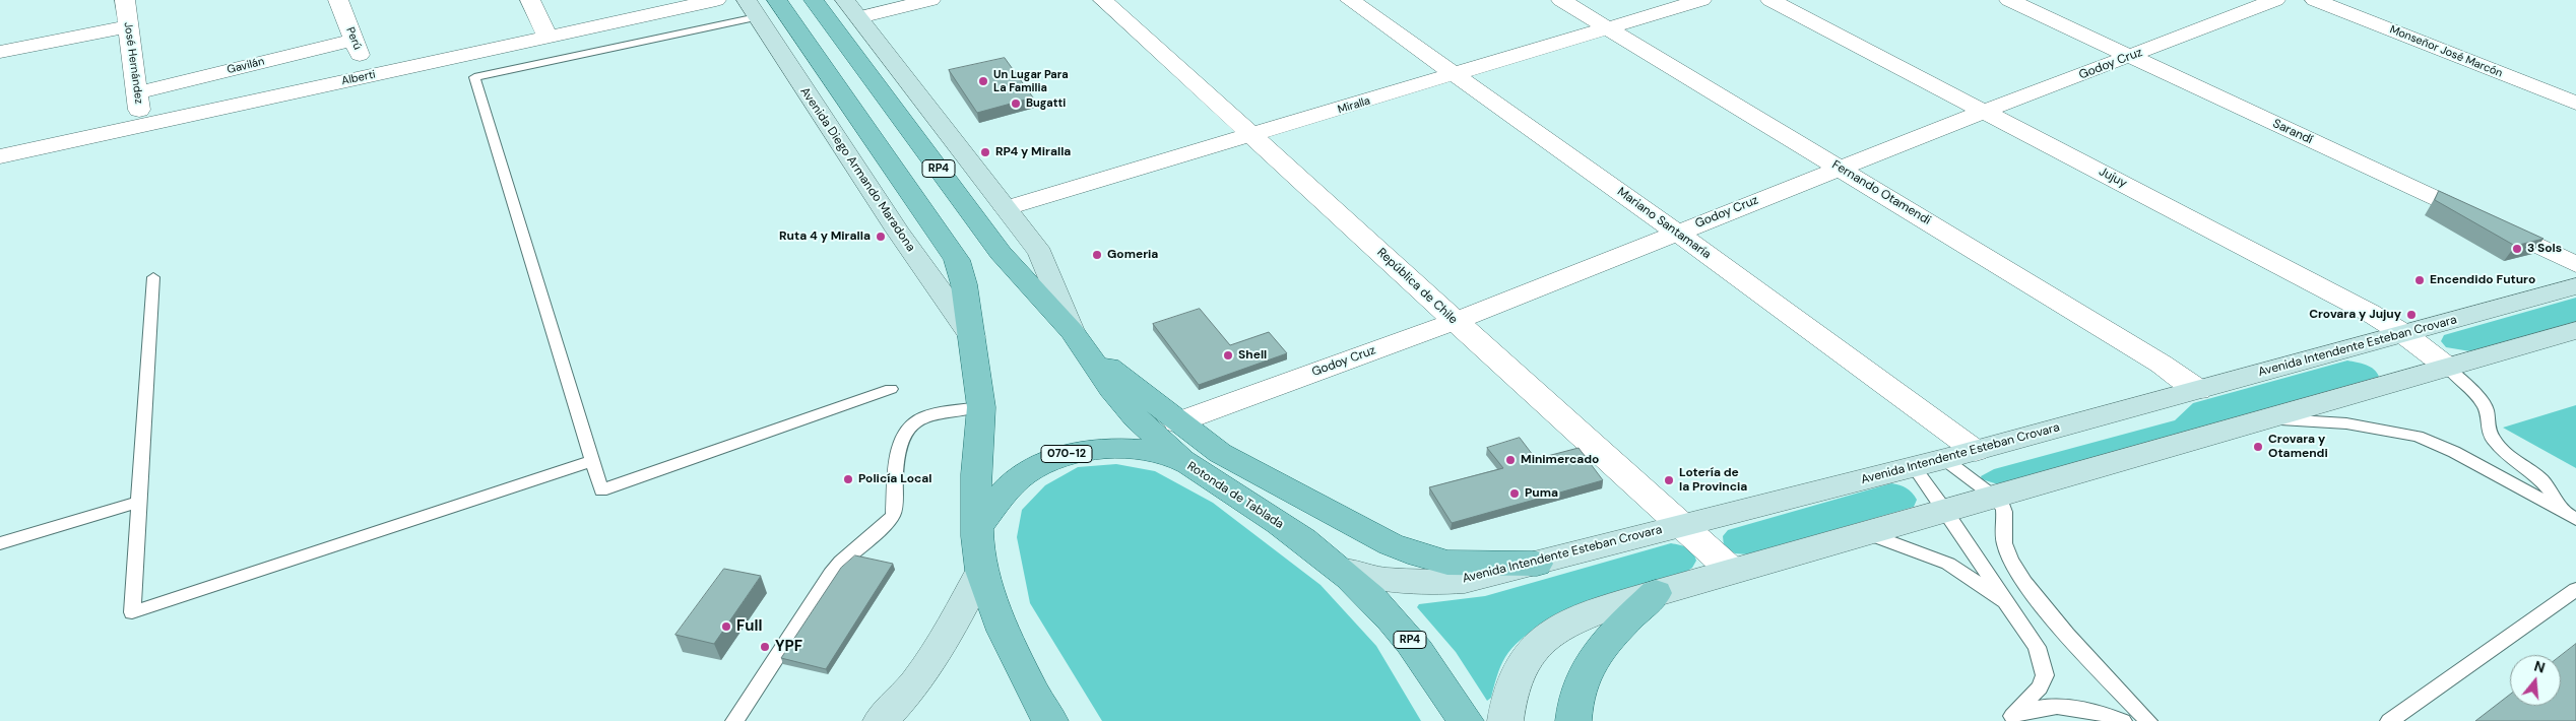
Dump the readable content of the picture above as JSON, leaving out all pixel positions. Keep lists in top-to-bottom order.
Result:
{
  "streets": {
    "main road": [
      "RP4",
      "Avenida Diego Armando Maradona",
      "Avenida Intendente Esteban Crovara",
      "070-12",
      "Rotonda de Tablada"
    ],
    "street": [
      "Perú",
      "Monseñor José Marcón",
      "José Hernández",
      "Godoy Cruz",
      "Gavilán",
      "Alberti",
      "Miralla",
      "Sarandí",
      "Jujuy",
      "Fernando Otamendi",
      "Mariano Santamaría",
      "República de Chile"
    ]
  },
  "crossings": [
    ["Perú", "Gavilán"],
    ["Perú", "Alberti"],
    ["José Hernández", "Gavilán"],
    ["José Hernández", "Alberti"],
    ["Godoy Cruz", "Sarandí"],
    ["Godoy Cruz", "Jujuy"],
    ["Godoy Cruz", "Fernando Otamendi"],
    ["Godoy Cruz", "Mariano Santamaría"],
    ["Godoy Cruz", "República de Chile"],
    ["Miralla", "Fernando Otamendi"],
    ["Miralla", "Mariano Santamaría"],
    ["Miralla", "República de Chile"],
    ["RP4", "Avenida Diego Armando Maradona"],
    ["RP4", "Rotonda de Tablada"],
    ["Avenida Diego Armando Maradona", "Rotonda de Tablada"],
    ["Jujuy", "Avenida Intendente Esteban Crovara"],
    ["Fernando Otamendi", "Avenida Intendente Esteban Crovara"],
    ["Mariano Santamaría", "Avenida Intendente Esteban Crovara"],
    ["República de Chile", "Avenida Intendente Esteban Crovara"],
    ["Avenida Intendente Esteban Crovara", "Rotonda de Tablada"]
  ],
  "places": [
    "Un Lugar Para La Familia",
    "Bugatti",
    "RP4 y Miralla",
    "Ruta 4 y Miralla",
    "3 Sols",
    "Gomeria",
    "Encendido Futuro",
    "Crovara y Jujuy",
    "Shell",
    "Crovara y Otamendi",
    "Minimercado",
    "Policía Local",
    "Lotería de la Provincia",
    "Puma",
    "Full",
    "YPF"
  ],
  "north": "top"
}
